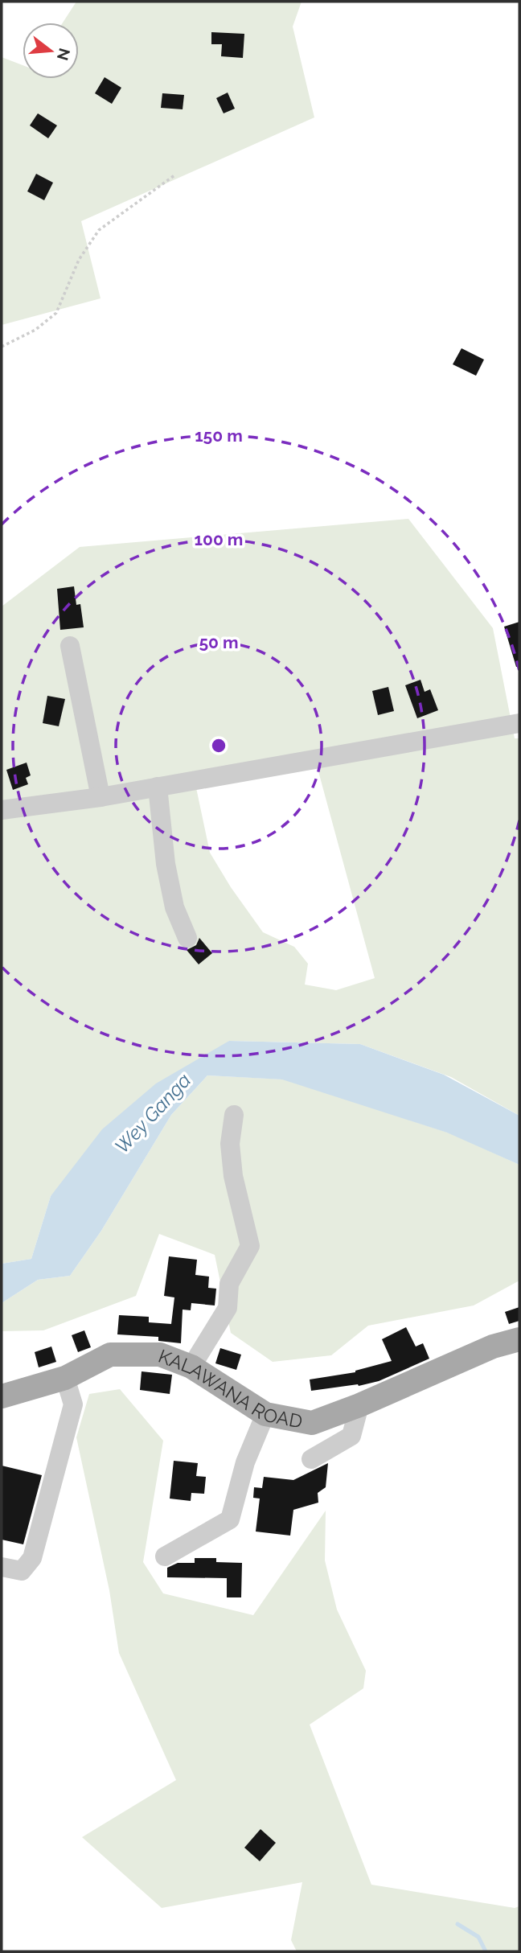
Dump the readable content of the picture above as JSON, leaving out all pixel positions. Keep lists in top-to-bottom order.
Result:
{
  "streets": {
    "main road": ["KALAWANA ROAD"]
  },
  "water": ["Wey Ganga"],
  "north": "right",
  "rings": ["150 m", "100 m", "50 m"]
}
